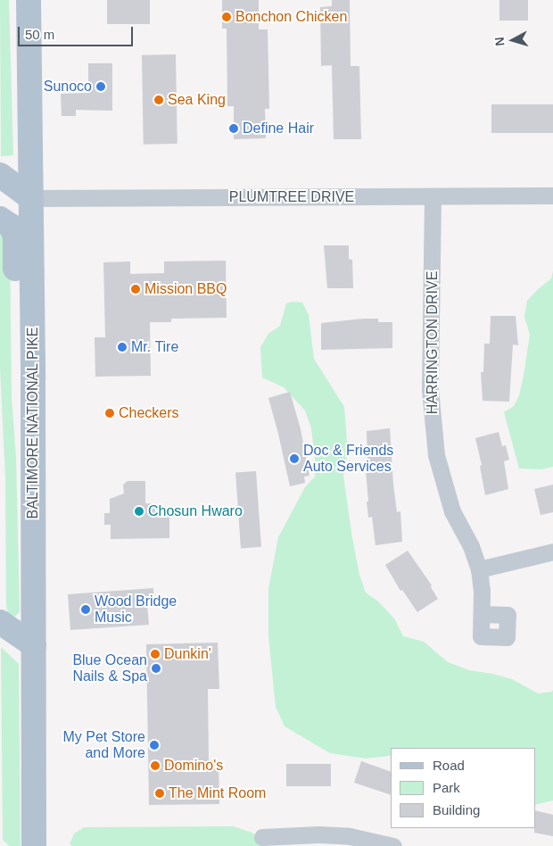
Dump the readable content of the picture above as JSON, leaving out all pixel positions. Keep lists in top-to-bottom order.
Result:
{
  "streets": {
    "main road": ["BALTIMORE NATIONAL PIKE"],
    "street": ["PLUMTREE DRIVE", "HARRINGTON DRIVE"]
  },
  "crossings": [
    ["PLUMTREE DRIVE", "HARRINGTON DRIVE"],
    ["PLUMTREE DRIVE", "BALTIMORE NATIONAL PIKE"]
  ],
  "places": [
    "Bonchon Chicken",
    "Sunoco",
    "Sea King",
    "Define Hair",
    "Mission BBQ",
    "Mr. Tire",
    "Checkers",
    "Doc & Friends Auto Services",
    "Chosun Hwaro",
    "Wood Bridge Music",
    "Dunkin'",
    "Blue Ocean Nails & Spa",
    "My Pet Store and More",
    "Domino's",
    "The Mint Room"
  ],
  "legend": ["Road", "Park", "Building"],
  "scale_bar": "50 m",
  "north": "left"
}
